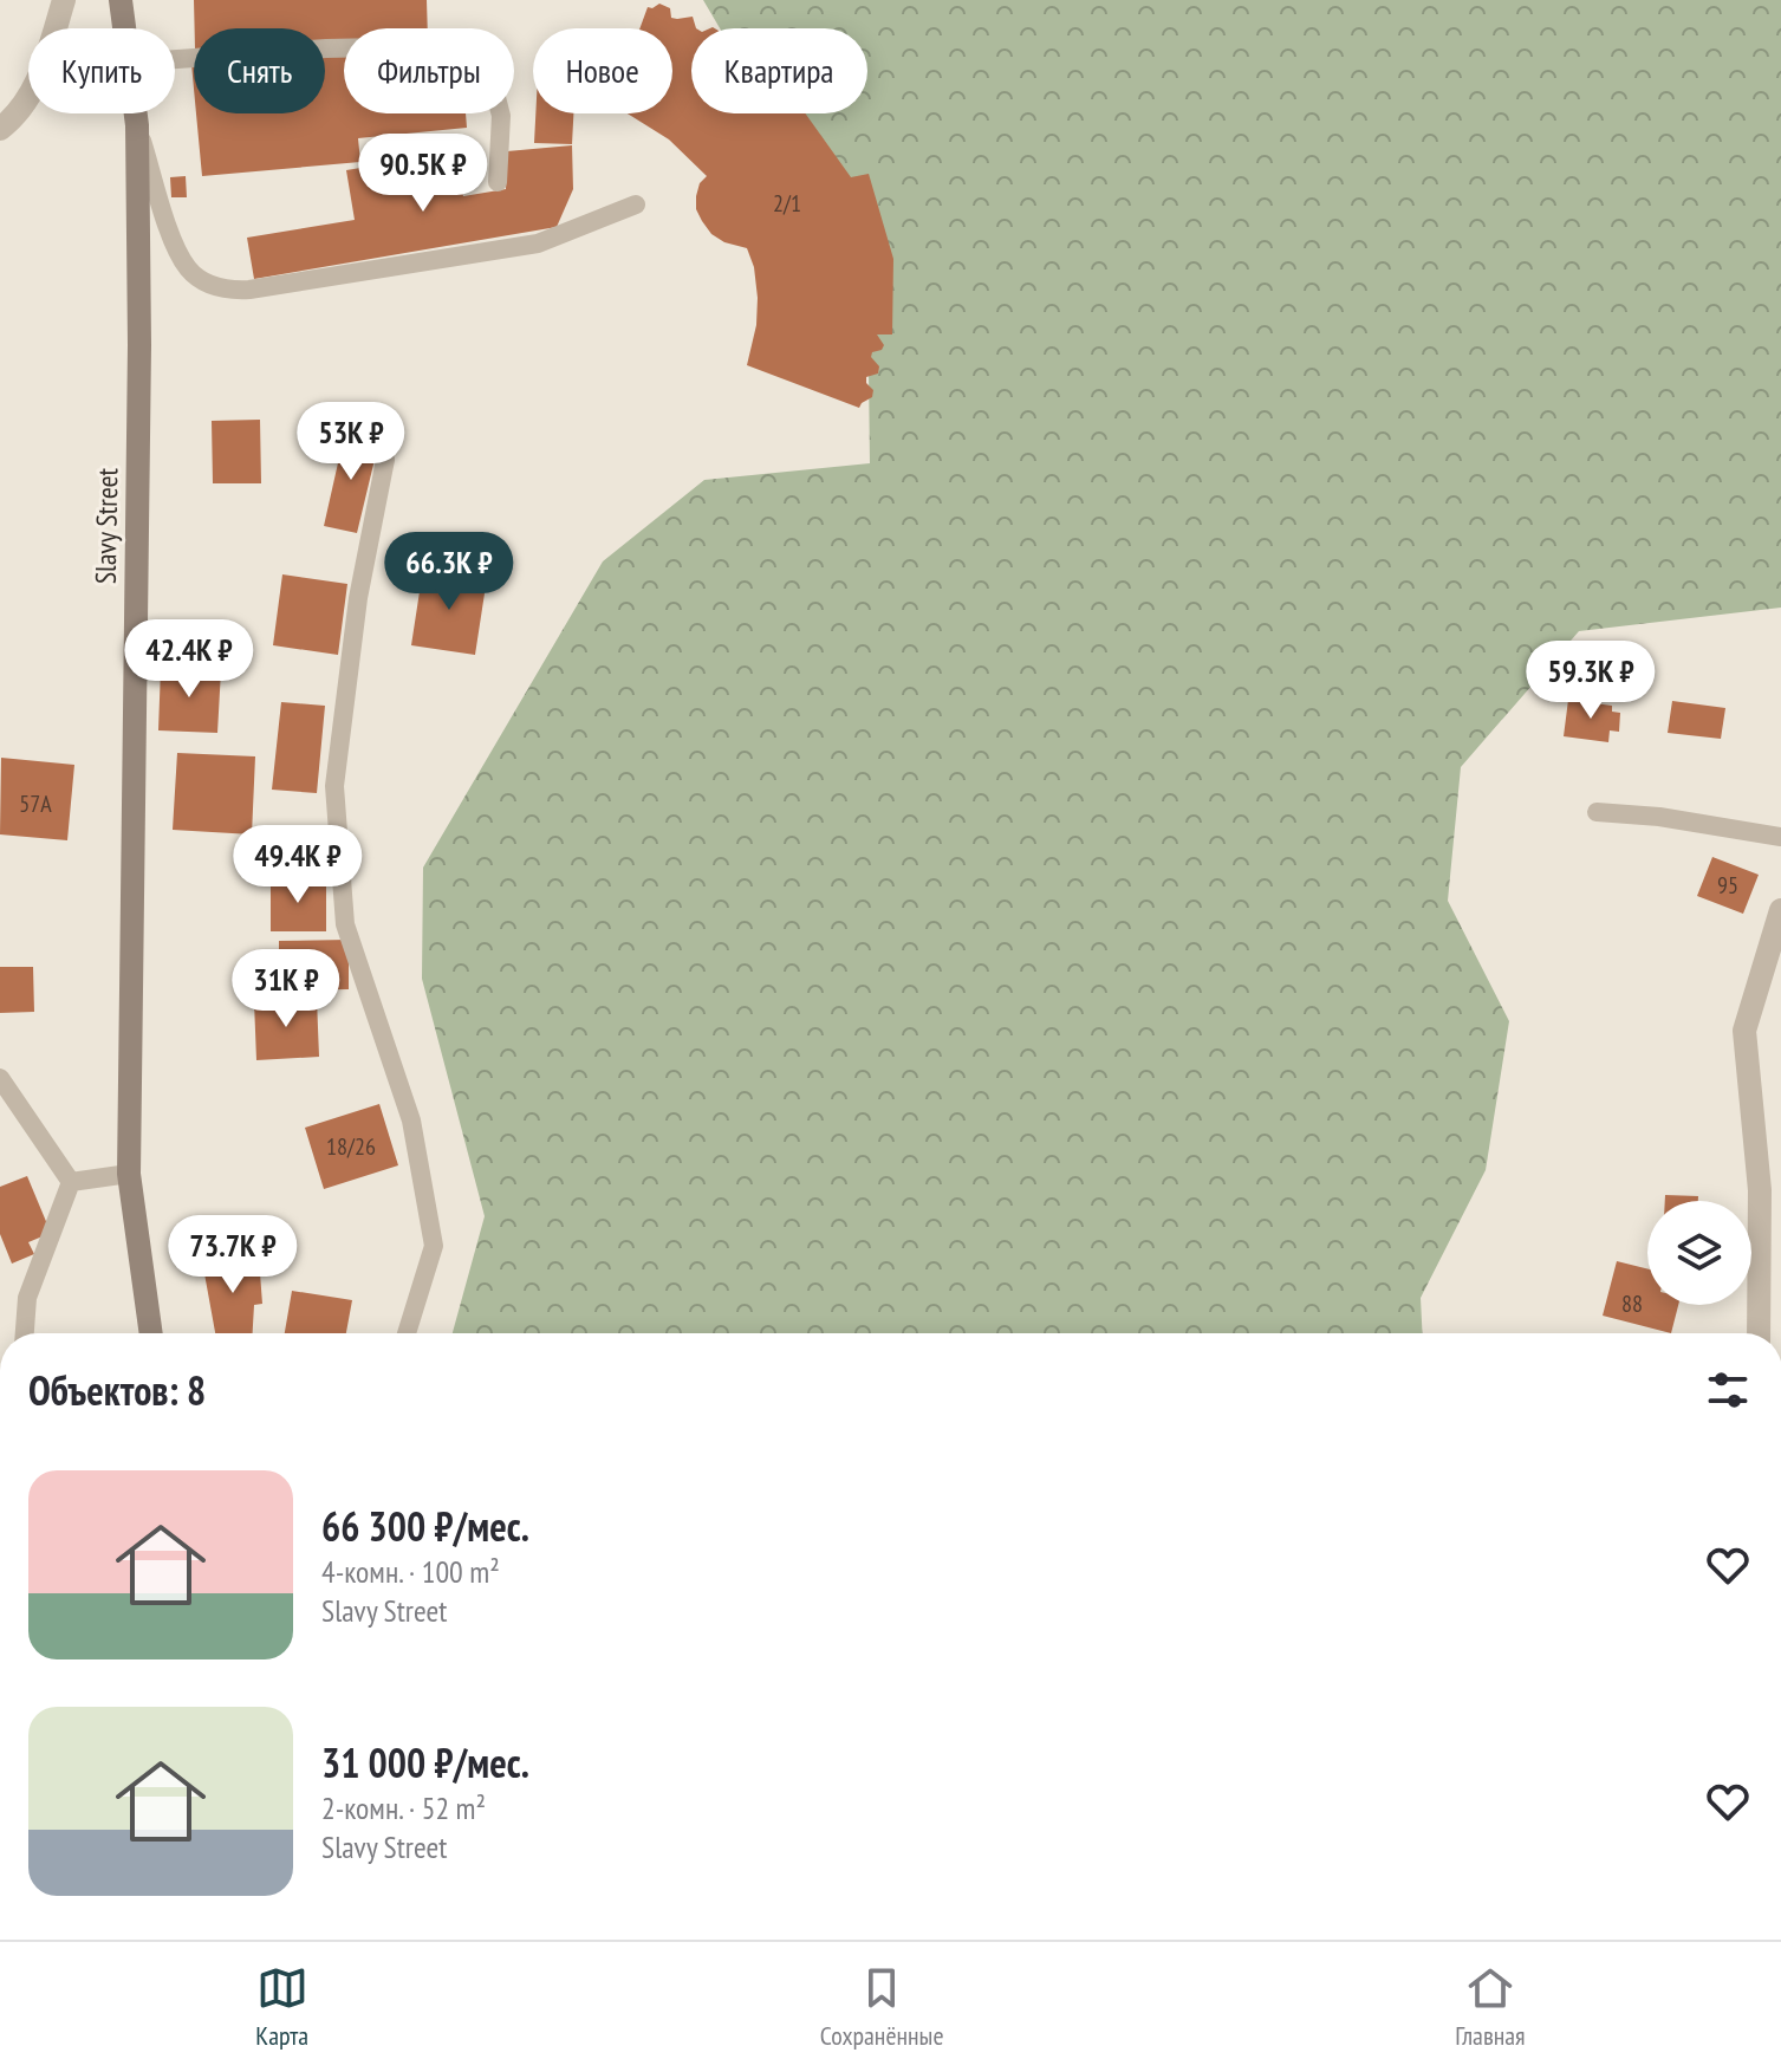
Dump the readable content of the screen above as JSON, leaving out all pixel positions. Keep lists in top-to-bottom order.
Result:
{
  "streets": {
    "street": ["Slavy Street"]
  },
  "house_numbers": [
    "2/1",
    "57А",
    "95",
    "18/26",
    "88"
  ],
  "page": {
    "chip": [
      "Купить",
      "Снять",
      "Фильтры",
      "Новое",
      "Квартира"
    ],
    "price": [
      "90.5K ₽",
      "53K ₽",
      "66.3K ₽",
      "42.4K ₽",
      "59.3K ₽",
      "49.4K ₽",
      "31K ₽",
      "73.7K ₽"
    ],
    "heading": "Объектов: 8",
    "list": [
      {
        "name": "66 300 ₽/мес.",
        "note": "4-комн. · 100 m² · Slavy Street"
      },
      {
        "name": "31 000 ₽/мес.",
        "note": "2-комн. · 52 m² · Slavy Street"
      }
    ],
    "tabs": ["Карта", "Сохранённые", "Главная"]
  }
}
